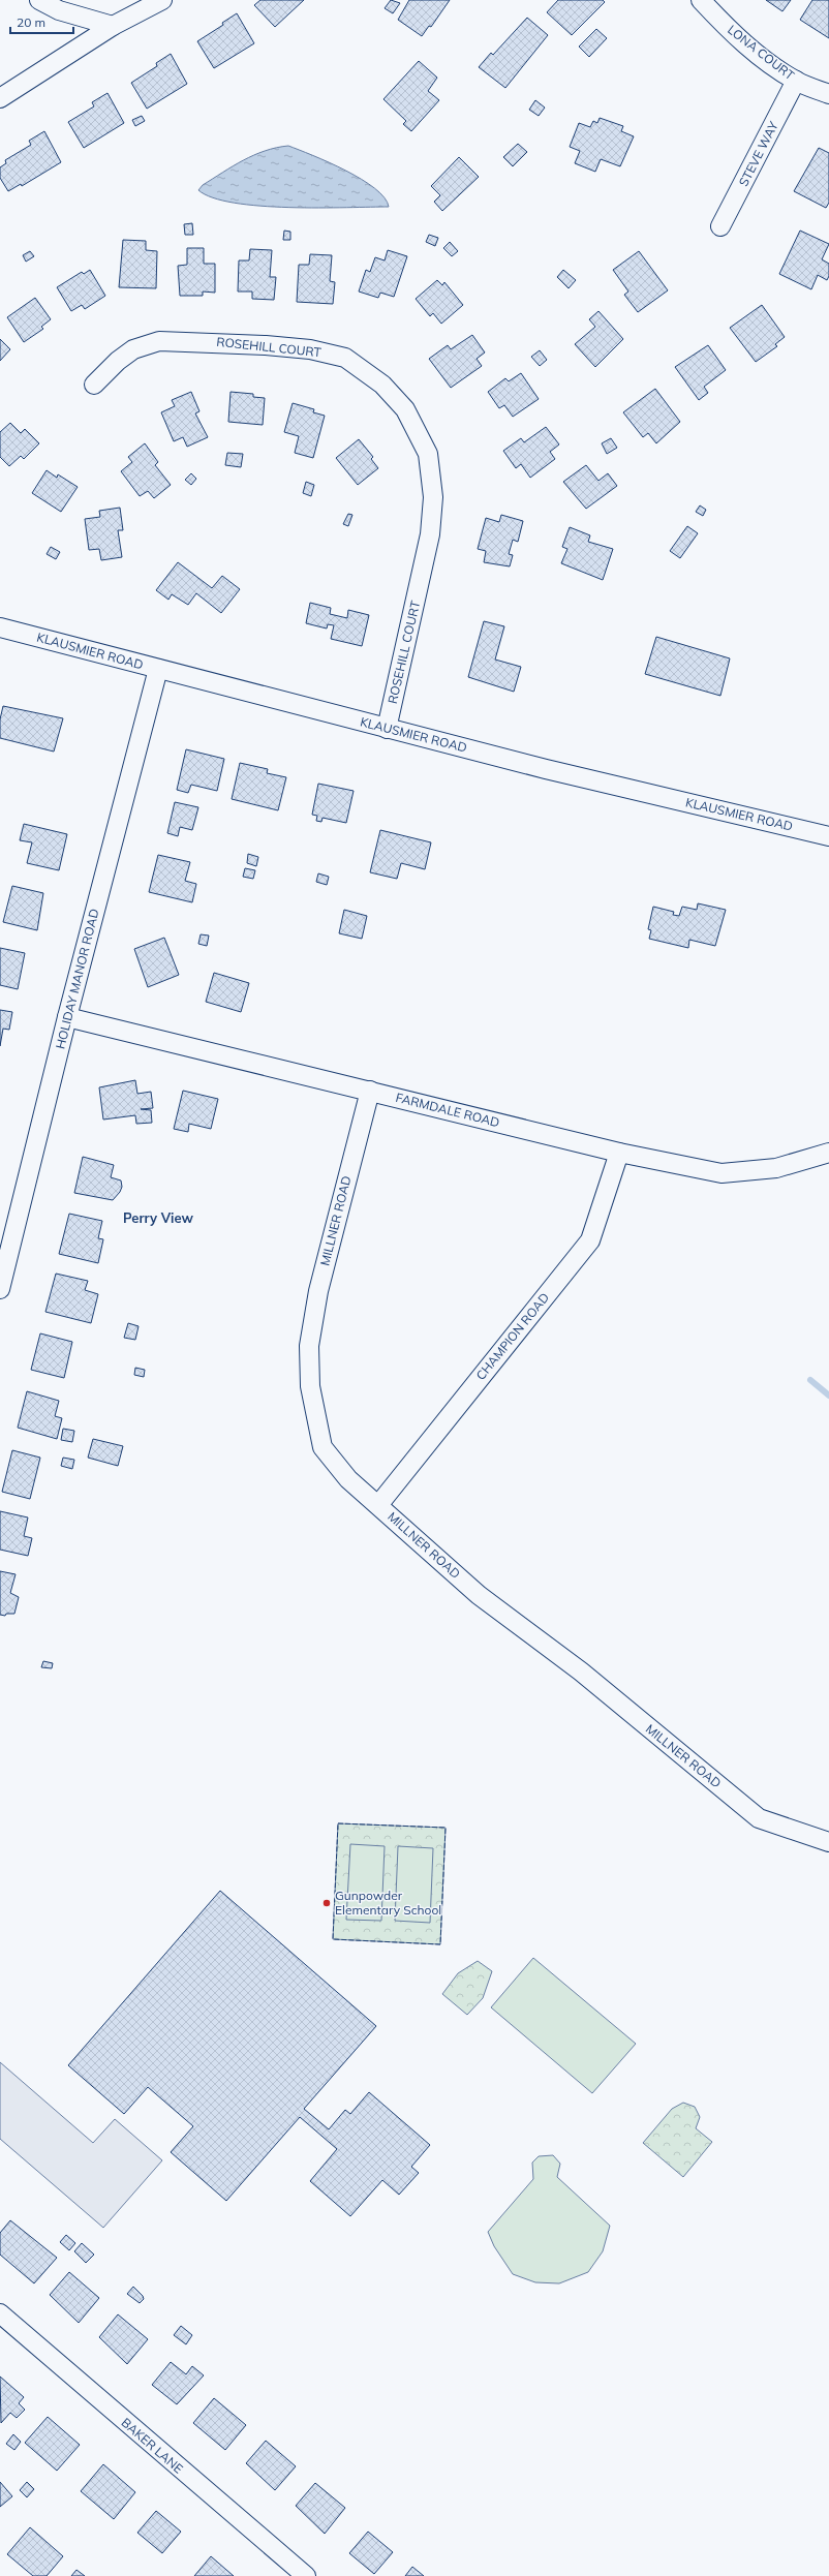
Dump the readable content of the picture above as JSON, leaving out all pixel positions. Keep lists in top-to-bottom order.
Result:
{
  "streets": {
    "street": [
      "LONA COURT",
      "STEVE WAY",
      "ROSEHILL COURT",
      "KLAUSMIER ROAD",
      "HOLIDAY MANOR ROAD",
      "FARMDALE ROAD",
      "MILLNER ROAD",
      "CHAMPION ROAD",
      "BAKER LANE"
    ]
  },
  "crossings": [
    ["LONA COURT", "STEVE WAY"],
    ["ROSEHILL COURT", "KLAUSMIER ROAD"],
    ["KLAUSMIER ROAD", "HOLIDAY MANOR ROAD"],
    ["HOLIDAY MANOR ROAD", "FARMDALE ROAD"],
    ["FARMDALE ROAD", "MILLNER ROAD"],
    ["FARMDALE ROAD", "CHAMPION ROAD"],
    ["MILLNER ROAD", "CHAMPION ROAD"]
  ],
  "districts": ["Perry View"],
  "places": ["Gunpowder Elementary School"],
  "scale_bar": "20 m"
}
